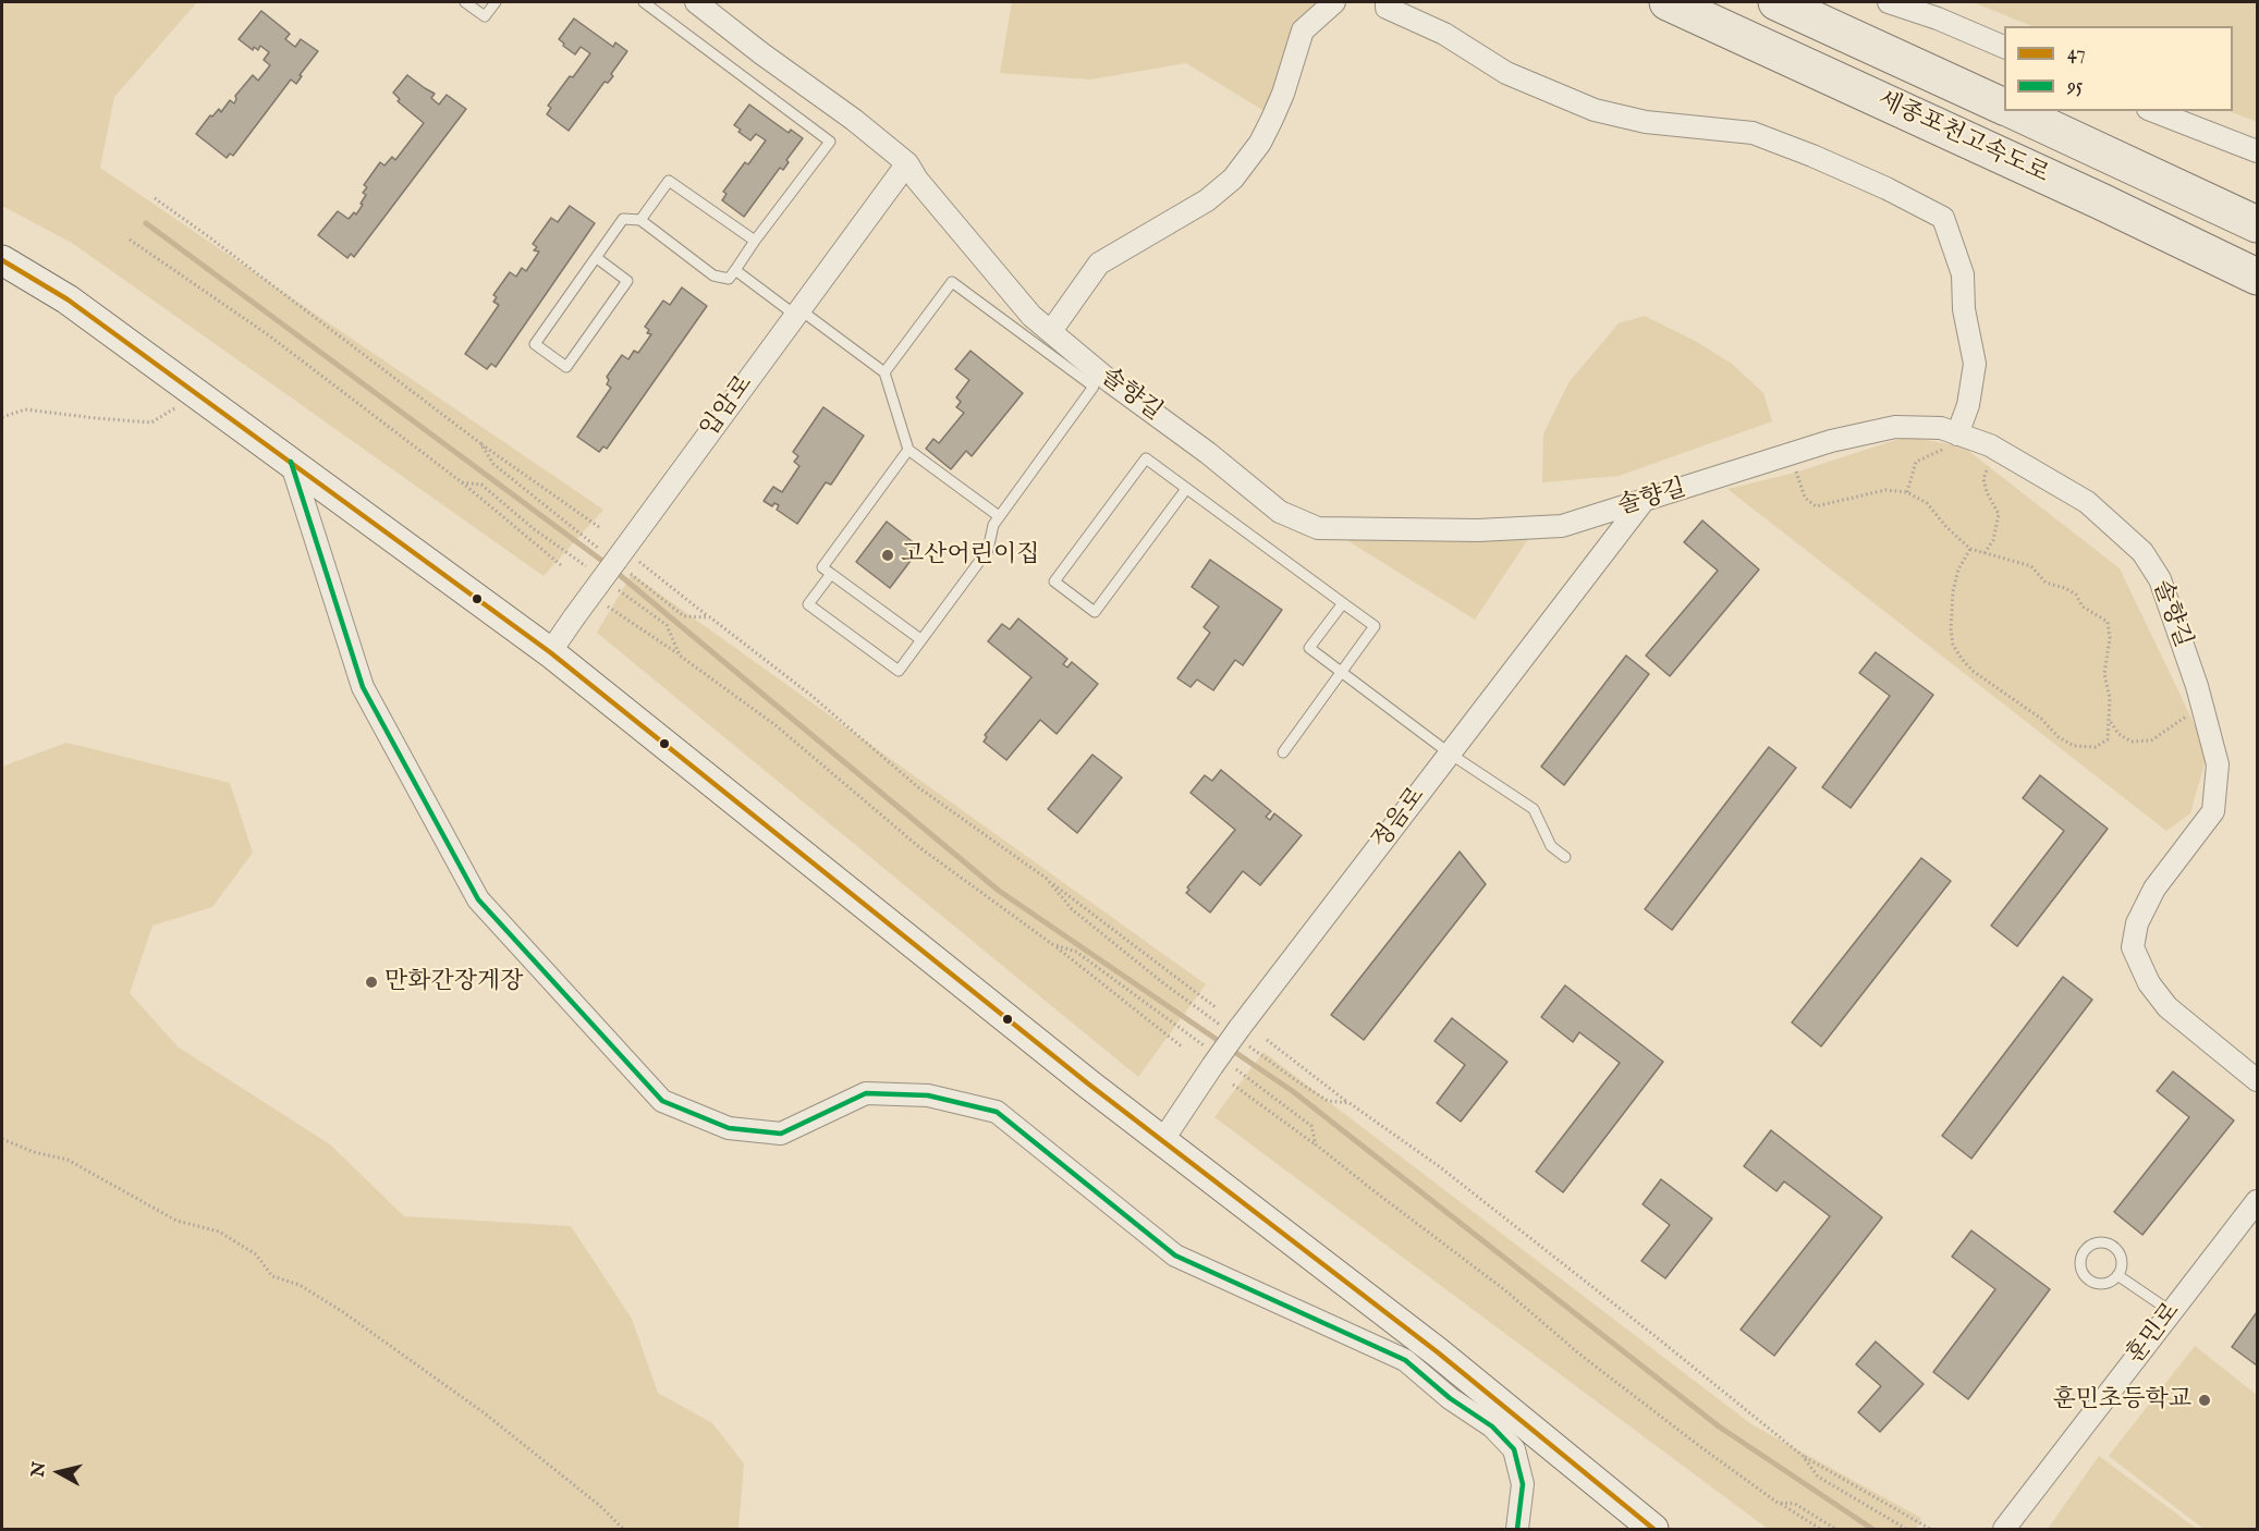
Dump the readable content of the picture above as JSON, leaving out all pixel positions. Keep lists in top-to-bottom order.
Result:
{
  "streets": {
    "highway": ["세종포천고속도로"],
    "street": [
      "솔향길",
      "입암로",
      "정음로",
      "훈민로"
    ]
  },
  "crossings": [
    ["솔향길", "입암로"],
    ["솔향길", "정음로"]
  ],
  "places": ["고산어린이집", "만화간장게장", "훈민초등학교"],
  "lines": ["transit line 47", "transit line 95"],
  "legend": ["47", "95"],
  "north": "left"
}
